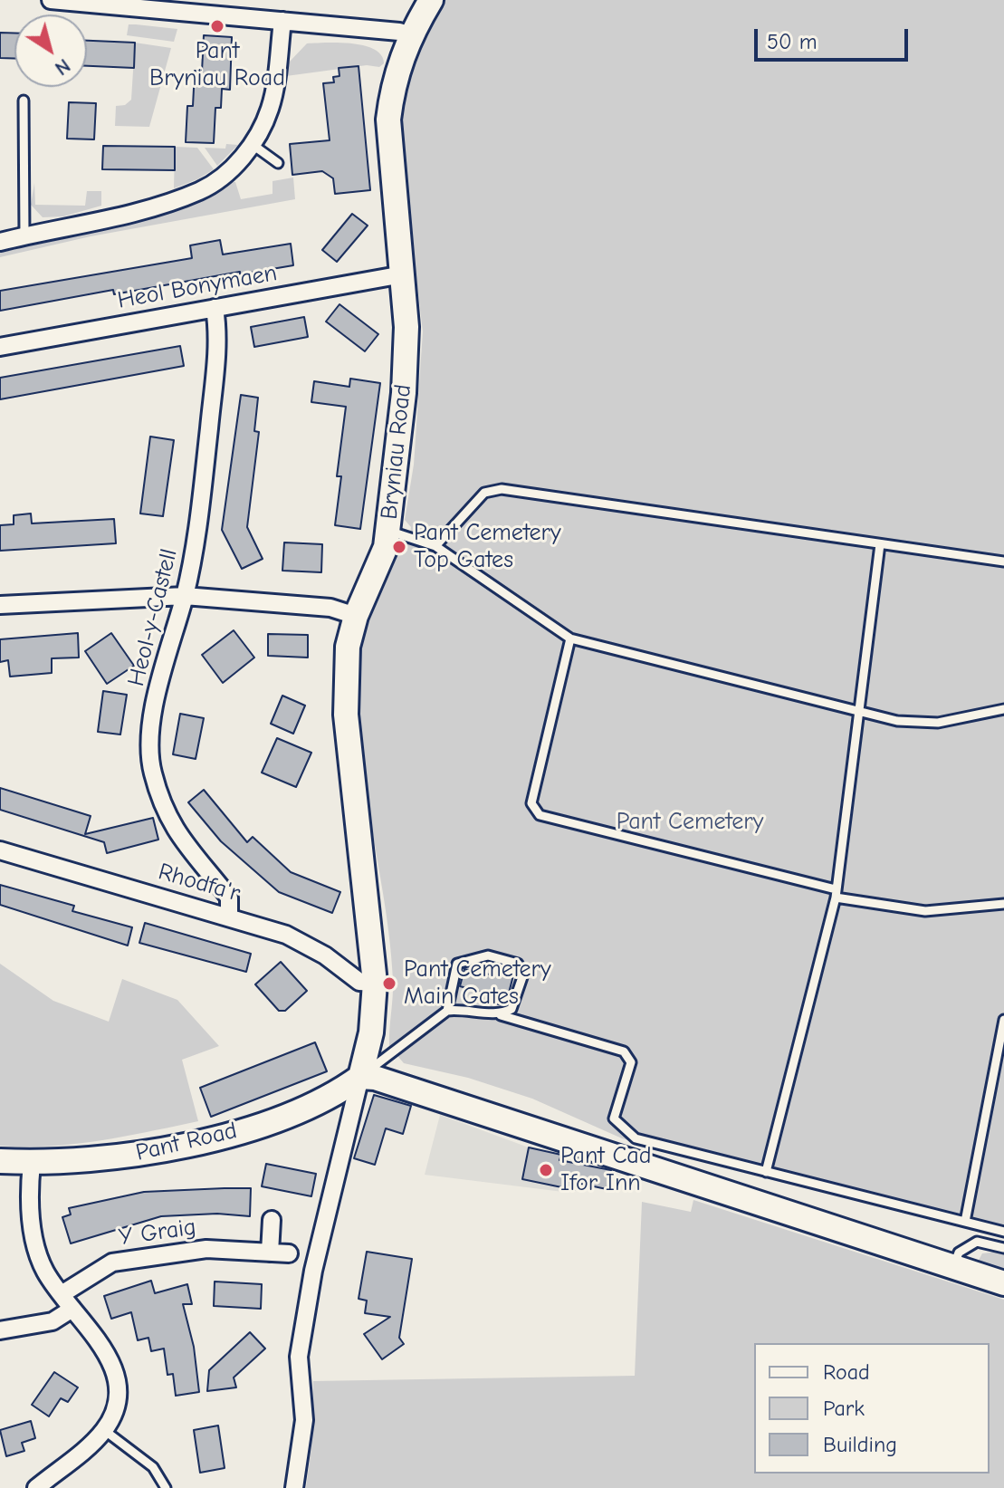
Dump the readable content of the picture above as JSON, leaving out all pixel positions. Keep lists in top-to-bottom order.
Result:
{
  "streets": {
    "street": [
      "Heol Bonymaen",
      "Bryniau Road",
      "Heol-y-Castell",
      "Rhodfa'r",
      "Pant Road",
      "Y Graig"
    ]
  },
  "crossings": [
    ["Heol Bonymaen", "Bryniau Road"],
    ["Heol Bonymaen", "Heol-y-Castell"],
    ["Bryniau Road", "Rhodfa'r"],
    ["Bryniau Road", "Pant Road"],
    ["Heol-y-Castell", "Rhodfa'r"]
  ],
  "parks": ["Pant Cemetery"],
  "places": [
    "Pant Bryniau Road",
    "Pant Cemetery Top Gates",
    "Pant Cemetery Main Gates",
    "Pant Cad Ifor Inn"
  ],
  "legend": ["Road", "Park", "Building"],
  "scale_bar": "50 m",
  "north": "bottom right"
}
